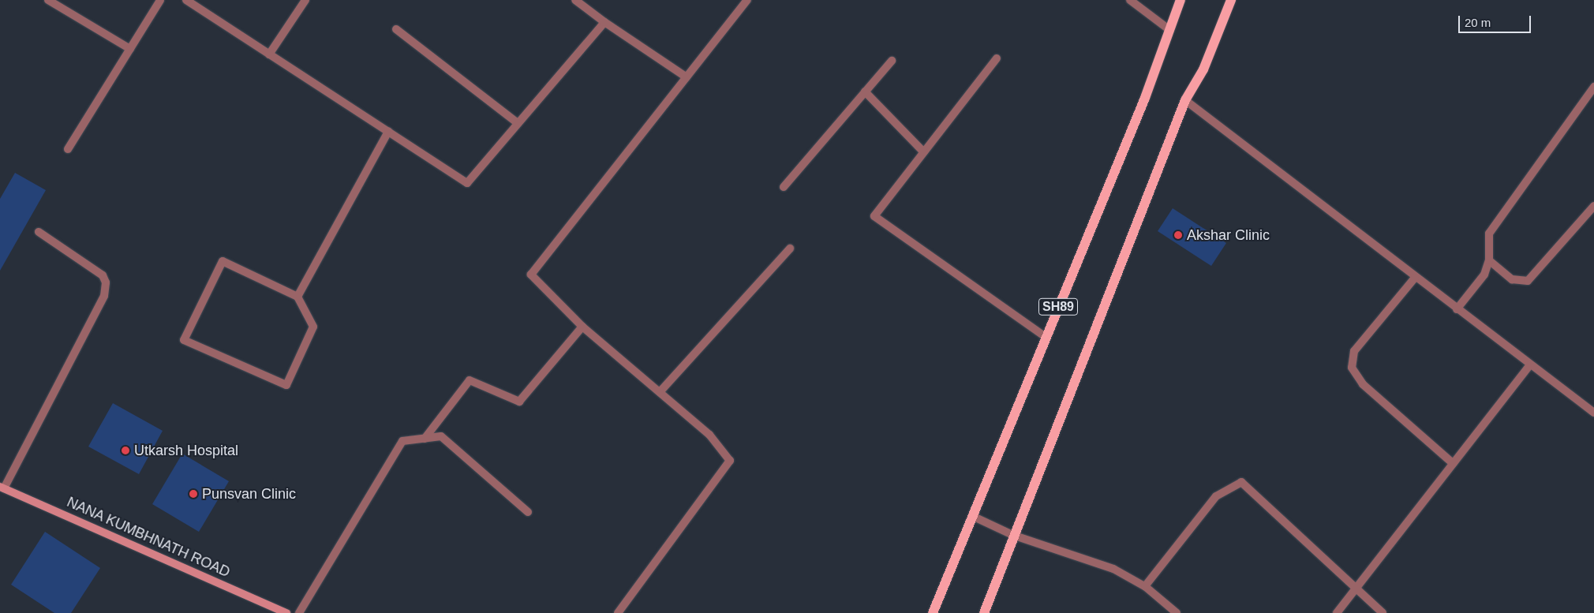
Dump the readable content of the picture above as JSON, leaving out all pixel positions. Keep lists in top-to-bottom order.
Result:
{
  "streets": {
    "main road": ["SH89", "NANA KUMBHNATH ROAD"]
  },
  "places": ["Akshar Clinic", "Utkarsh Hospital", "Punsvan Clinic"],
  "scale_bar": "20 m"
}
